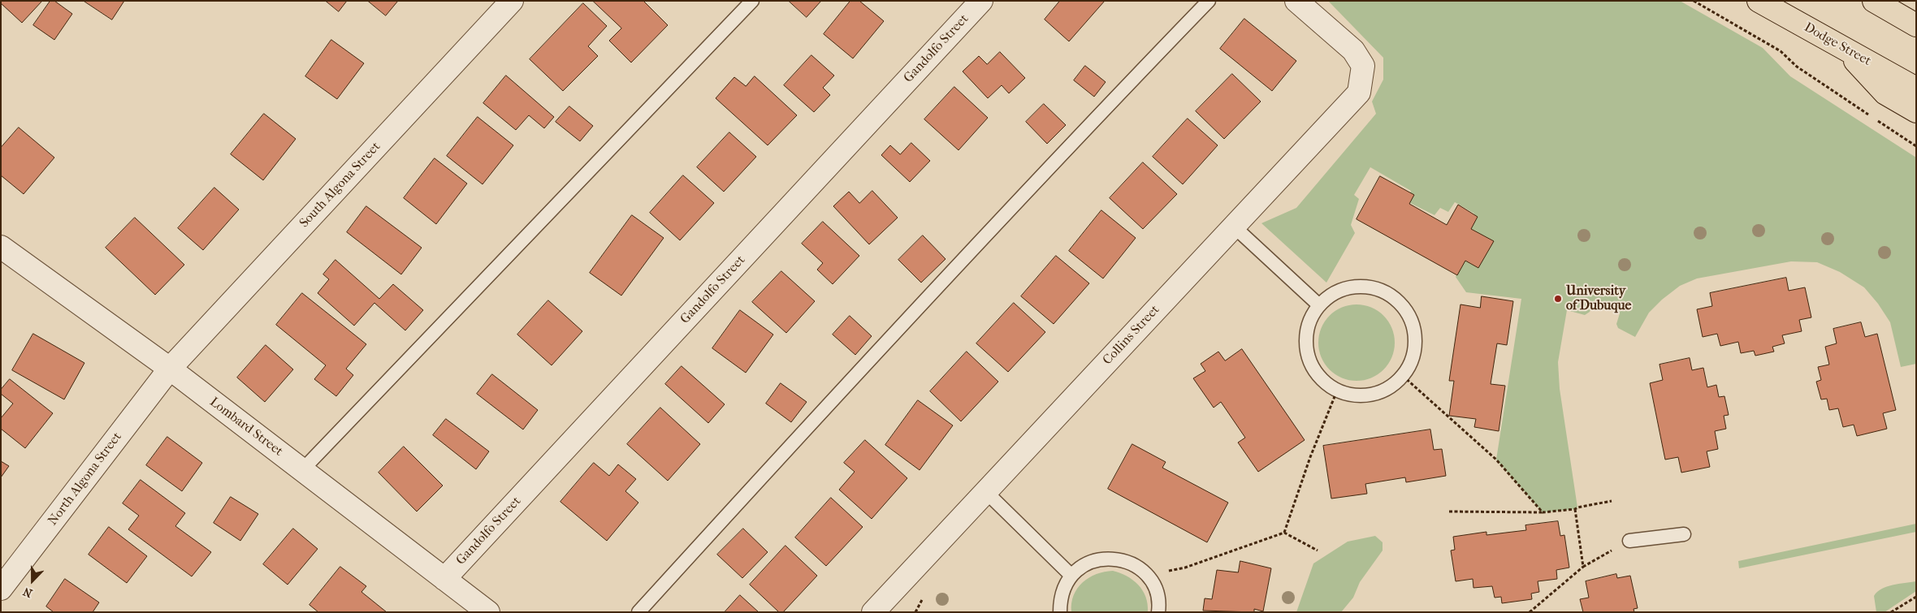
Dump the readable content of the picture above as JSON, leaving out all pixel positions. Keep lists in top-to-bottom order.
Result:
{
  "streets": {
    "highway": ["Dodge Street"],
    "street": [
      "Gandolfo Street",
      "South Algona Street",
      "Collins Street",
      "Lombard Street",
      "North Algona Street"
    ]
  },
  "crossings": [
    ["Gandolfo Street", "Lombard Street"],
    ["South Algona Street", "Lombard Street"],
    ["South Algona Street", "North Algona Street"],
    ["Lombard Street", "North Algona Street"]
  ],
  "places": ["University of Dubuque"],
  "north": "bottom"
}
